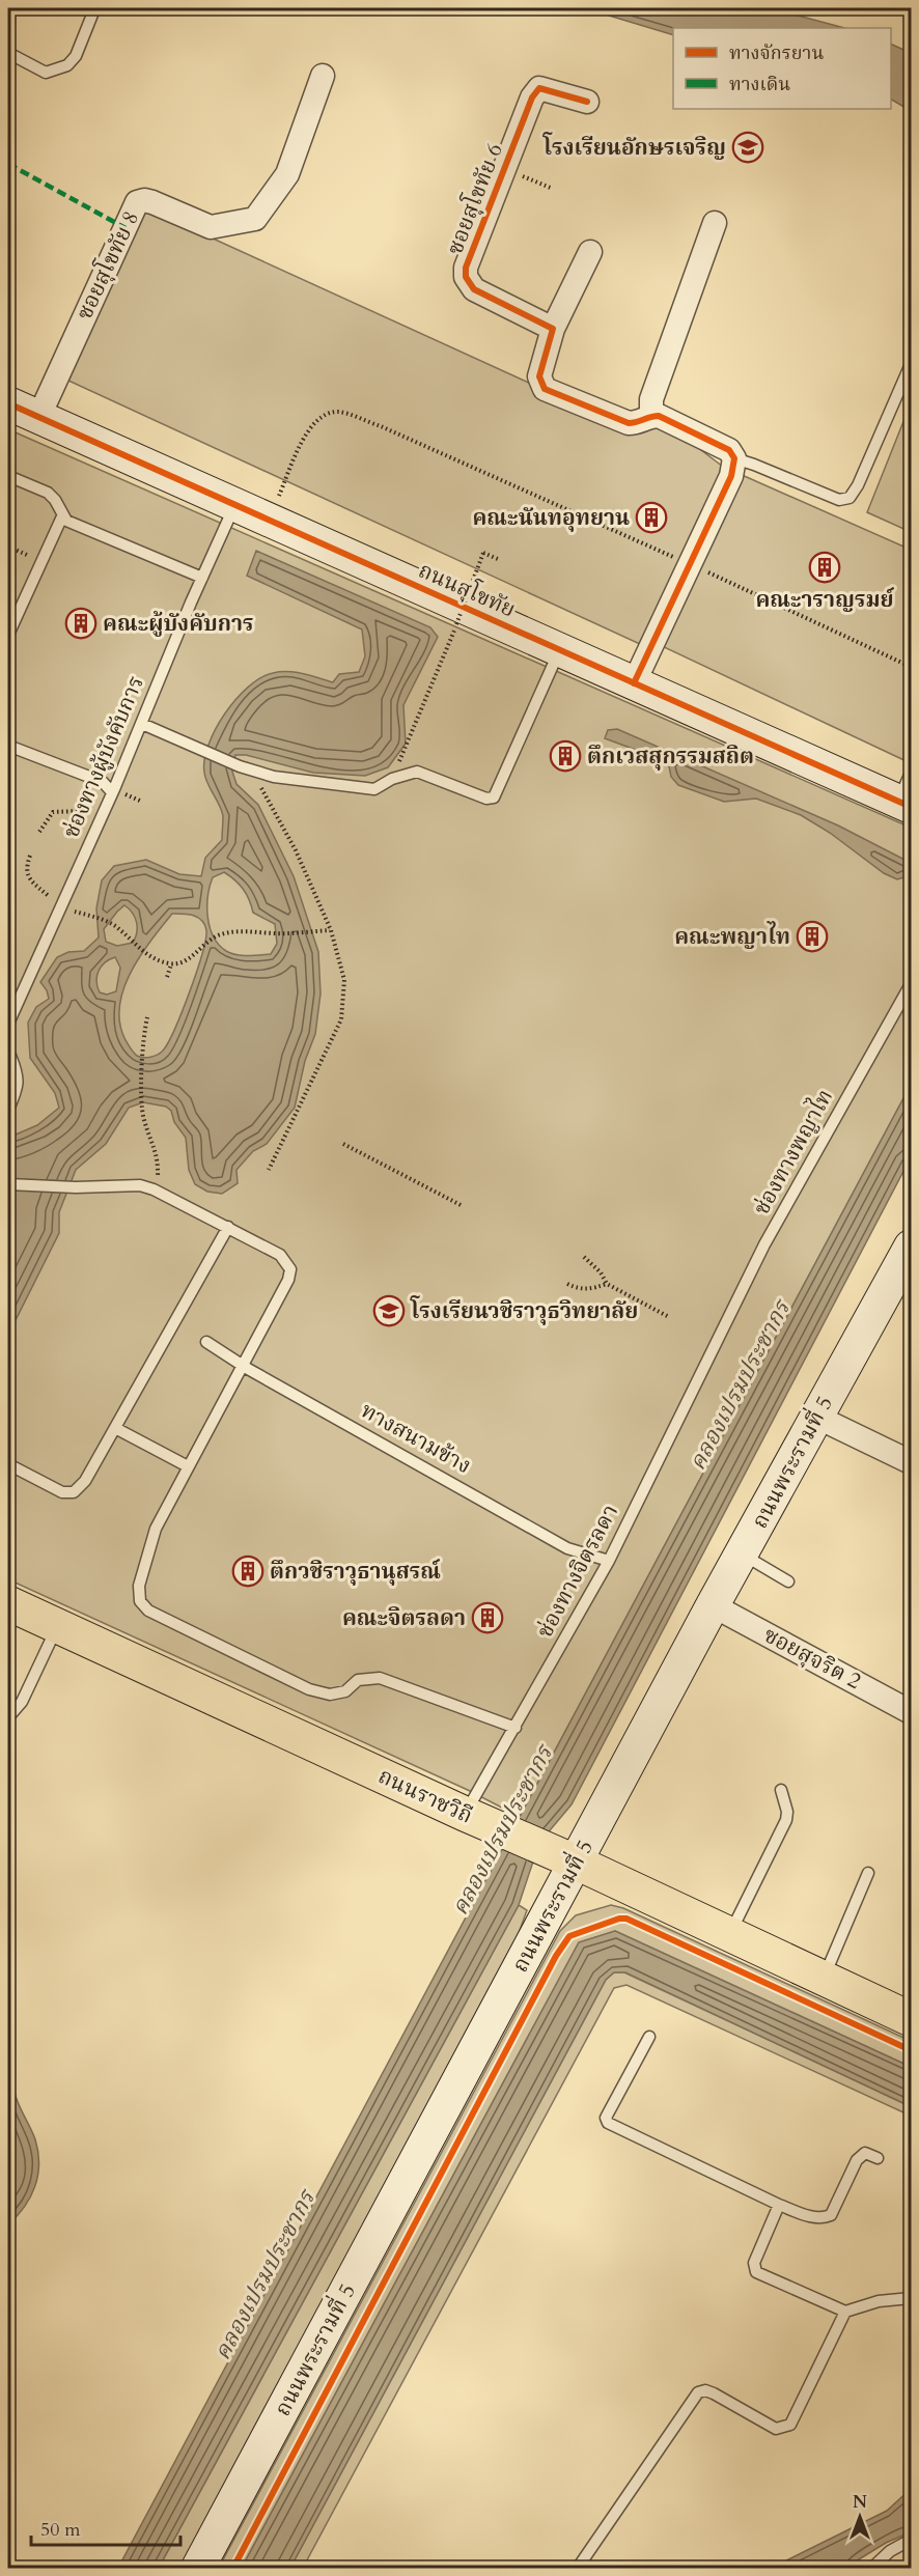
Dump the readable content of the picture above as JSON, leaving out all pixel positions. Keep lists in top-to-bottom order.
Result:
{
  "streets": {
    "main road": ["ถนนสุโขทัย", "ถนนพระรามที่ 5", "ถนนราชวิถี"],
    "street": ["ซอยสุโขทัย 6", "ซอยสุโขทัย 8", "ซอยสุจริต 2"],
    "lane": [
      "ช่องทางผู้บังคับการ",
      "ช่องทางพญาไท",
      "ทางสนามข้าง",
      "ช่องทางจิตรลดา"
    ]
  },
  "crossings": [
    ["ซอยสุโขทัย 8", "ถนนสุโขทัย"],
    ["ถนนสุโขทัย", "ช่องทางผู้บังคับการ"],
    ["ช่องทางพญาไท", "ช่องทางจิตรลดา"],
    ["ทางสนามข้าง", "ช่องทางจิตรลดา"],
    ["ถนนพระรามที่ 5", "ซอยสุจริต 2"],
    ["ถนนพระรามที่ 5", "ถนนราชวิถี"],
    ["ช่องทางจิตรลดา", "ถนนราชวิถี"]
  ],
  "water": ["คลองเปรมประชากร"],
  "places": {
    "school or university": ["โรงเรียนอักษรเจริญ", "โรงเรียนวชิราวุธวิทยาลัย"],
    "building": [
      "คณะนันทอุทยาน",
      "คณะาราญรมย์",
      "คณะผู้บังคับการ",
      "ตึกเวสสุกรรมสถิต",
      "คณะพญาไท",
      "ตึกวชิราวุธานุสรณ์",
      "คณะจิตรลดา"
    ]
  },
  "legend": ["ทางจักรยาน", "ทางเดิน"],
  "scale_bar": "50 m",
  "north": "top"
}
